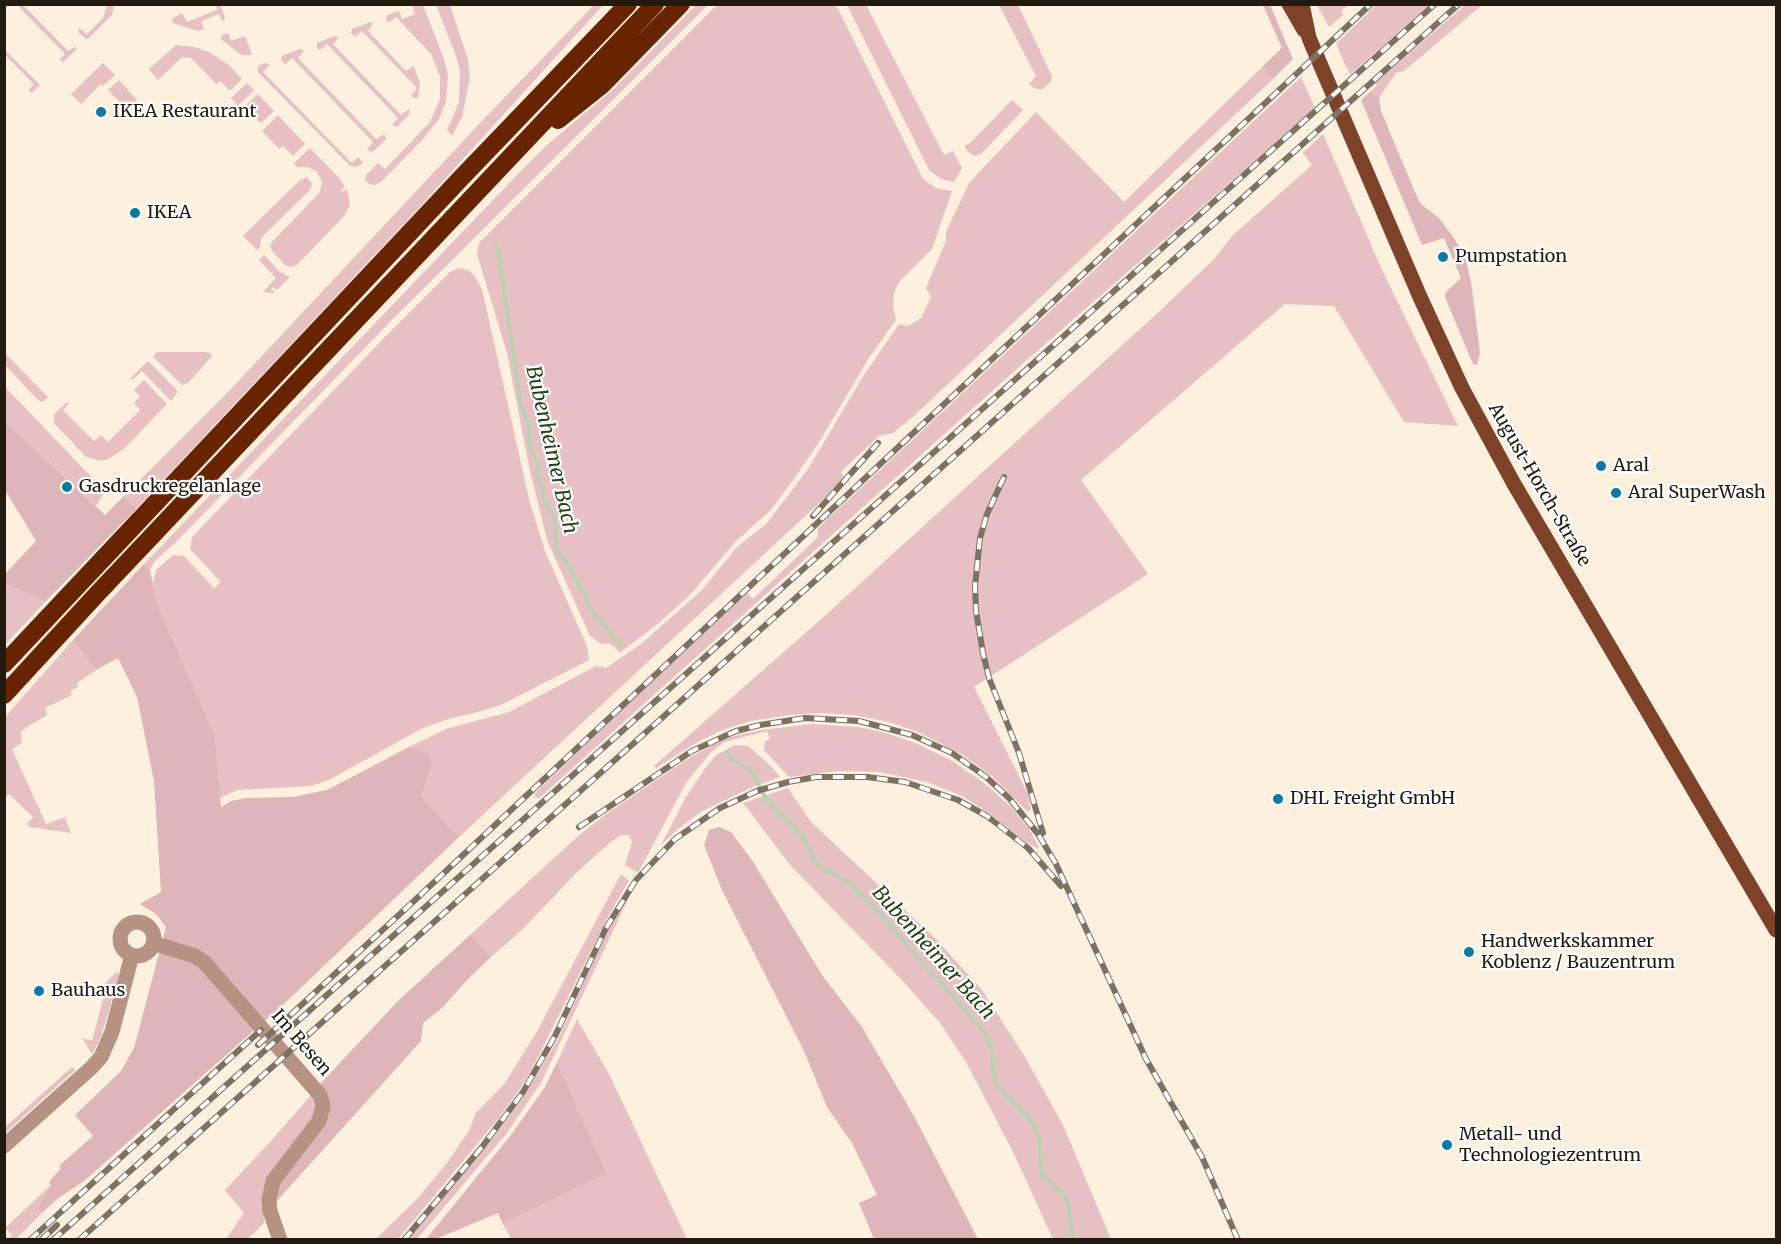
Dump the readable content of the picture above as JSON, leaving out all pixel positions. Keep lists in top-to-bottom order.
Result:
{
  "streets": {
    "main road": ["August-Horch-Straße"],
    "street": ["Im Besen"]
  },
  "water": ["Bubenheimer Bach"],
  "places": [
    "IKEA Restaurant",
    "IKEA",
    "Pumpstation",
    "Aral",
    "Gasdruckregelanlage",
    "Aral SuperWash",
    "DHL Freight GmbH",
    "Handwerkskammer Koblenz / Bauzentrum",
    "Bauhaus",
    "Metall- und Technologiezentrum"
  ]
}
